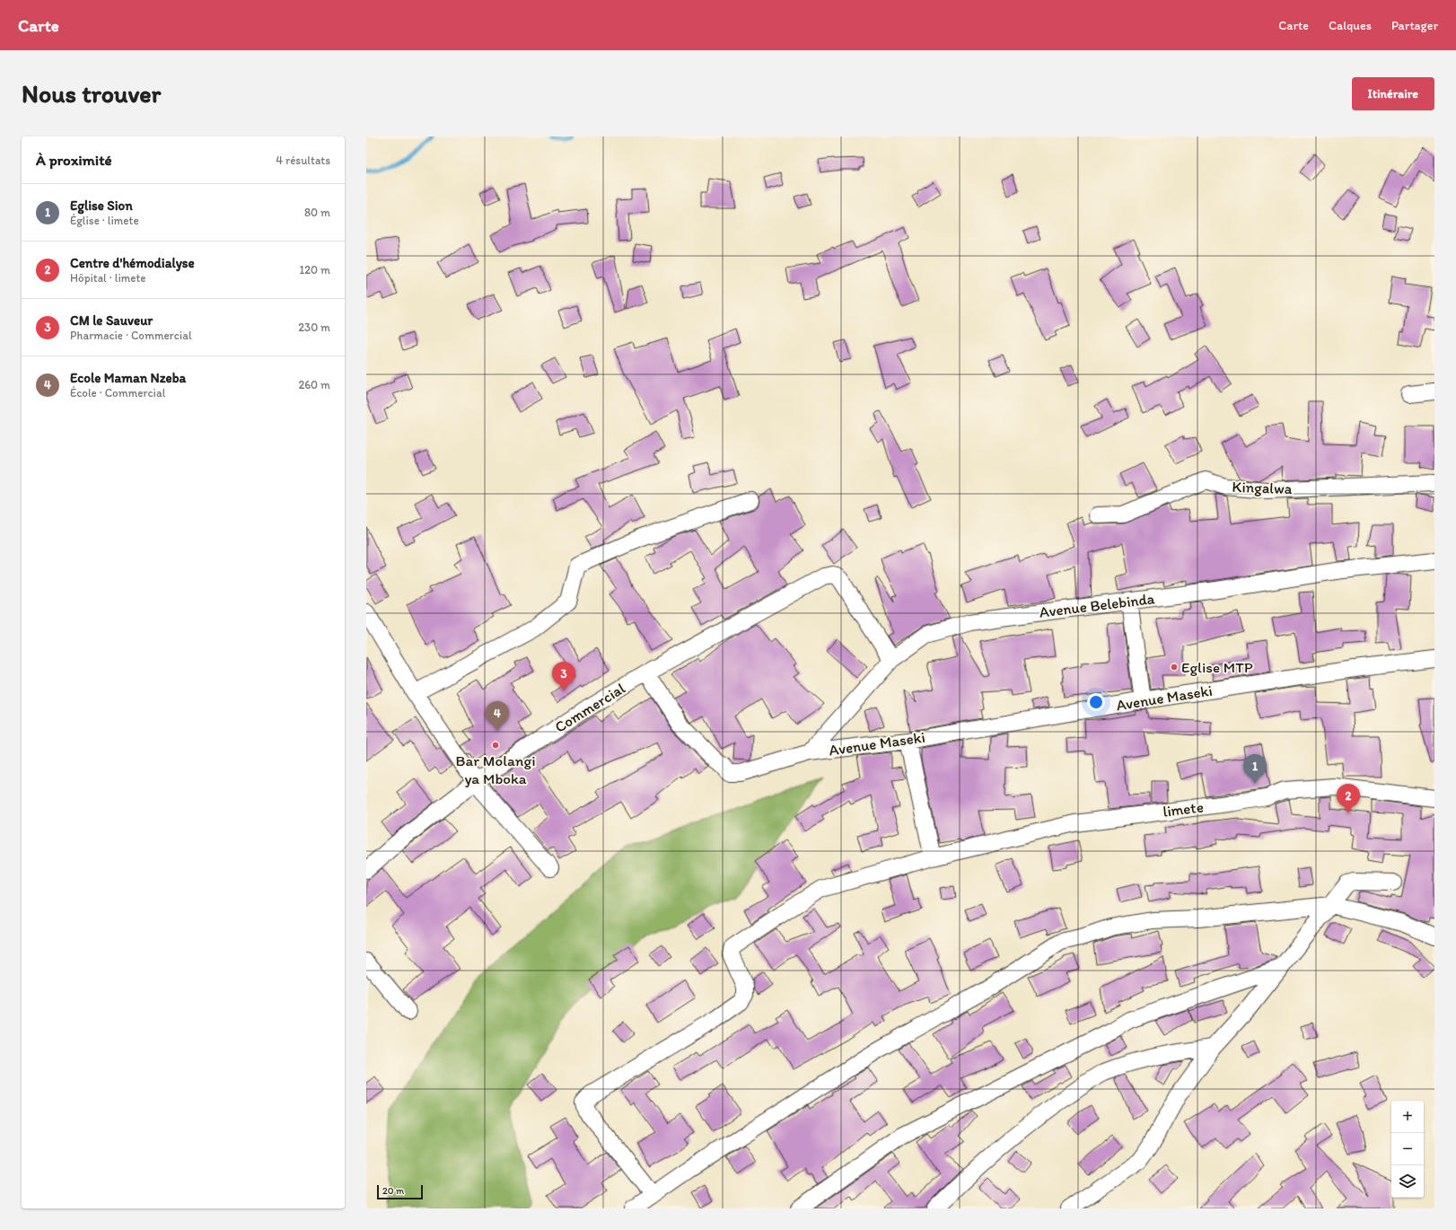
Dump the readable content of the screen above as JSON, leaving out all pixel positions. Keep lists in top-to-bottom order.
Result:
{
  "streets": {
    "street": [
      "Kingalwa",
      "Avenue Belebinda",
      "Avenue Maseki",
      "Commercial",
      "limete"
    ]
  },
  "crossings": [
    ["Avenue Belebinda", "Avenue Maseki"],
    ["Avenue Belebinda", "Commercial"],
    ["Avenue Maseki", "Commercial"]
  ],
  "places": ["Eglise MTP", "Bar Molangi ya Mboka"],
  "scale_bar": "20 m",
  "page": {
    "header": "Carte",
    "nav": ["Carte", "Calques", "Partager"],
    "buttons": "Itinéraire",
    "title": "Nous trouver",
    "heading": ["À proximité", "4 résultats"],
    "list": [
      {
        "mark": "1",
        "name": "Eglise Sion",
        "note": "Église · limete",
        "value": "80 m"
      },
      {
        "mark": "2",
        "name": "Centre d'hémodialyse",
        "note": "Hôpital · limete",
        "value": "120 m"
      },
      {
        "mark": "3",
        "name": "CM le Sauveur",
        "note": "Pharmacie · Commercial",
        "value": "230 m"
      },
      {
        "mark": "4",
        "name": "Ecole Maman Nzeba",
        "note": "École · Commercial",
        "value": "260 m"
      }
    ],
    "pins": [
      "3",
      "4",
      "1",
      "2"
    ],
    "map_buttons": ["+", "−"],
    "scale": "20 m"
  }
}
